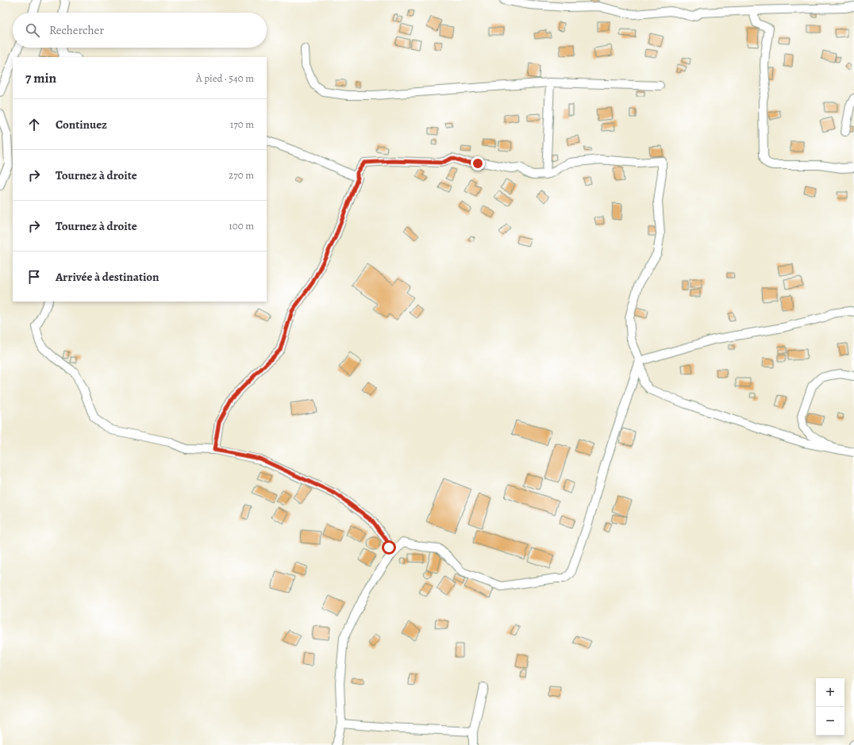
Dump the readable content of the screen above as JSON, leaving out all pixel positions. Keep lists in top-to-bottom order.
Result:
{
  "page": {
    "search": "Rechercher",
    "heading": ["7 min", "À pied · 540 m"],
    "list": [
      ["Continuez", "170 m"],
      ["Tournez à droite", "270 m"],
      ["Tournez à droite", "100 m"],
      "Arrivée à destination"
    ],
    "map_buttons": ["+", "−"]
  }
}
